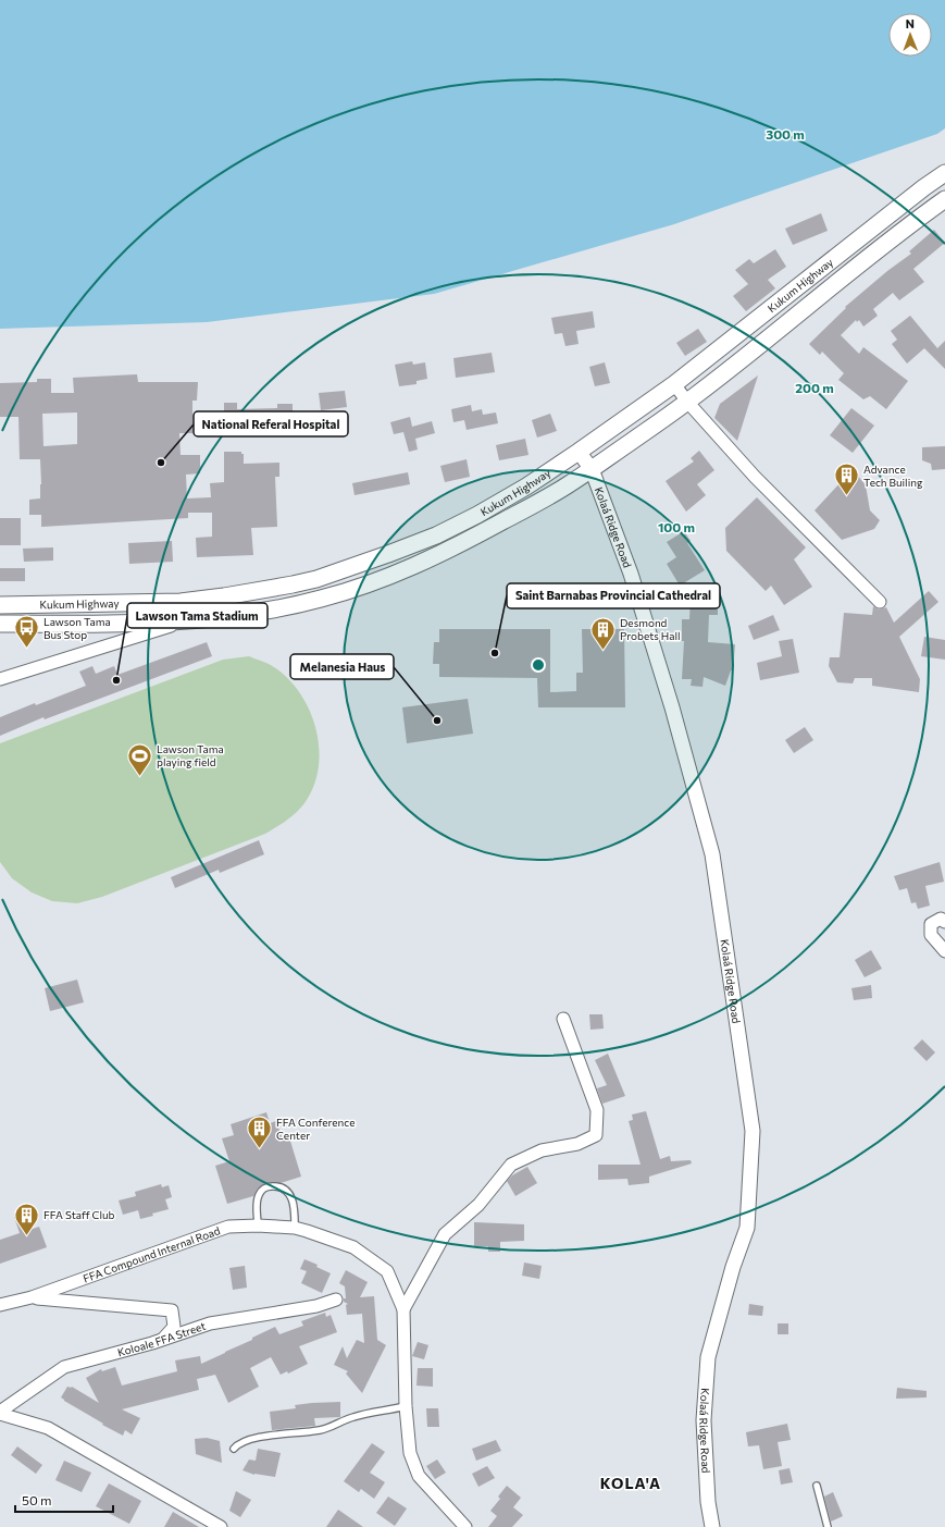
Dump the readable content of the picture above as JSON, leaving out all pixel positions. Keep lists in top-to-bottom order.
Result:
{
  "streets": {
    "main road": ["Kukum Highway"],
    "street": ["Kolaá Ridge Road", "FFA Compound Internal Road", "Koloale FFA Street"]
  },
  "crossings": [
    ["Kukum Highway", "Kolaá Ridge Road"]
  ],
  "districts": ["KOLA'A"],
  "places": {
    "other": [
      "National Referal Hospital",
      "Saint Barnabas Provincial Cathedral",
      "Lawson Tama Stadium",
      "Melanesia Haus"
    ],
    "building": [
      "Advance Tech Builing",
      "Desmond Probets Hall",
      "FFA Conference Center",
      "FFA Staff Club"
    ],
    "bus stop": ["Lawson Tama Bus Stop"],
    "sports": ["Lawson Tama playing field"]
  },
  "scale_bar": "50 m",
  "north": "top",
  "rings": ["300 m", "200 m", "100 m"]
}
